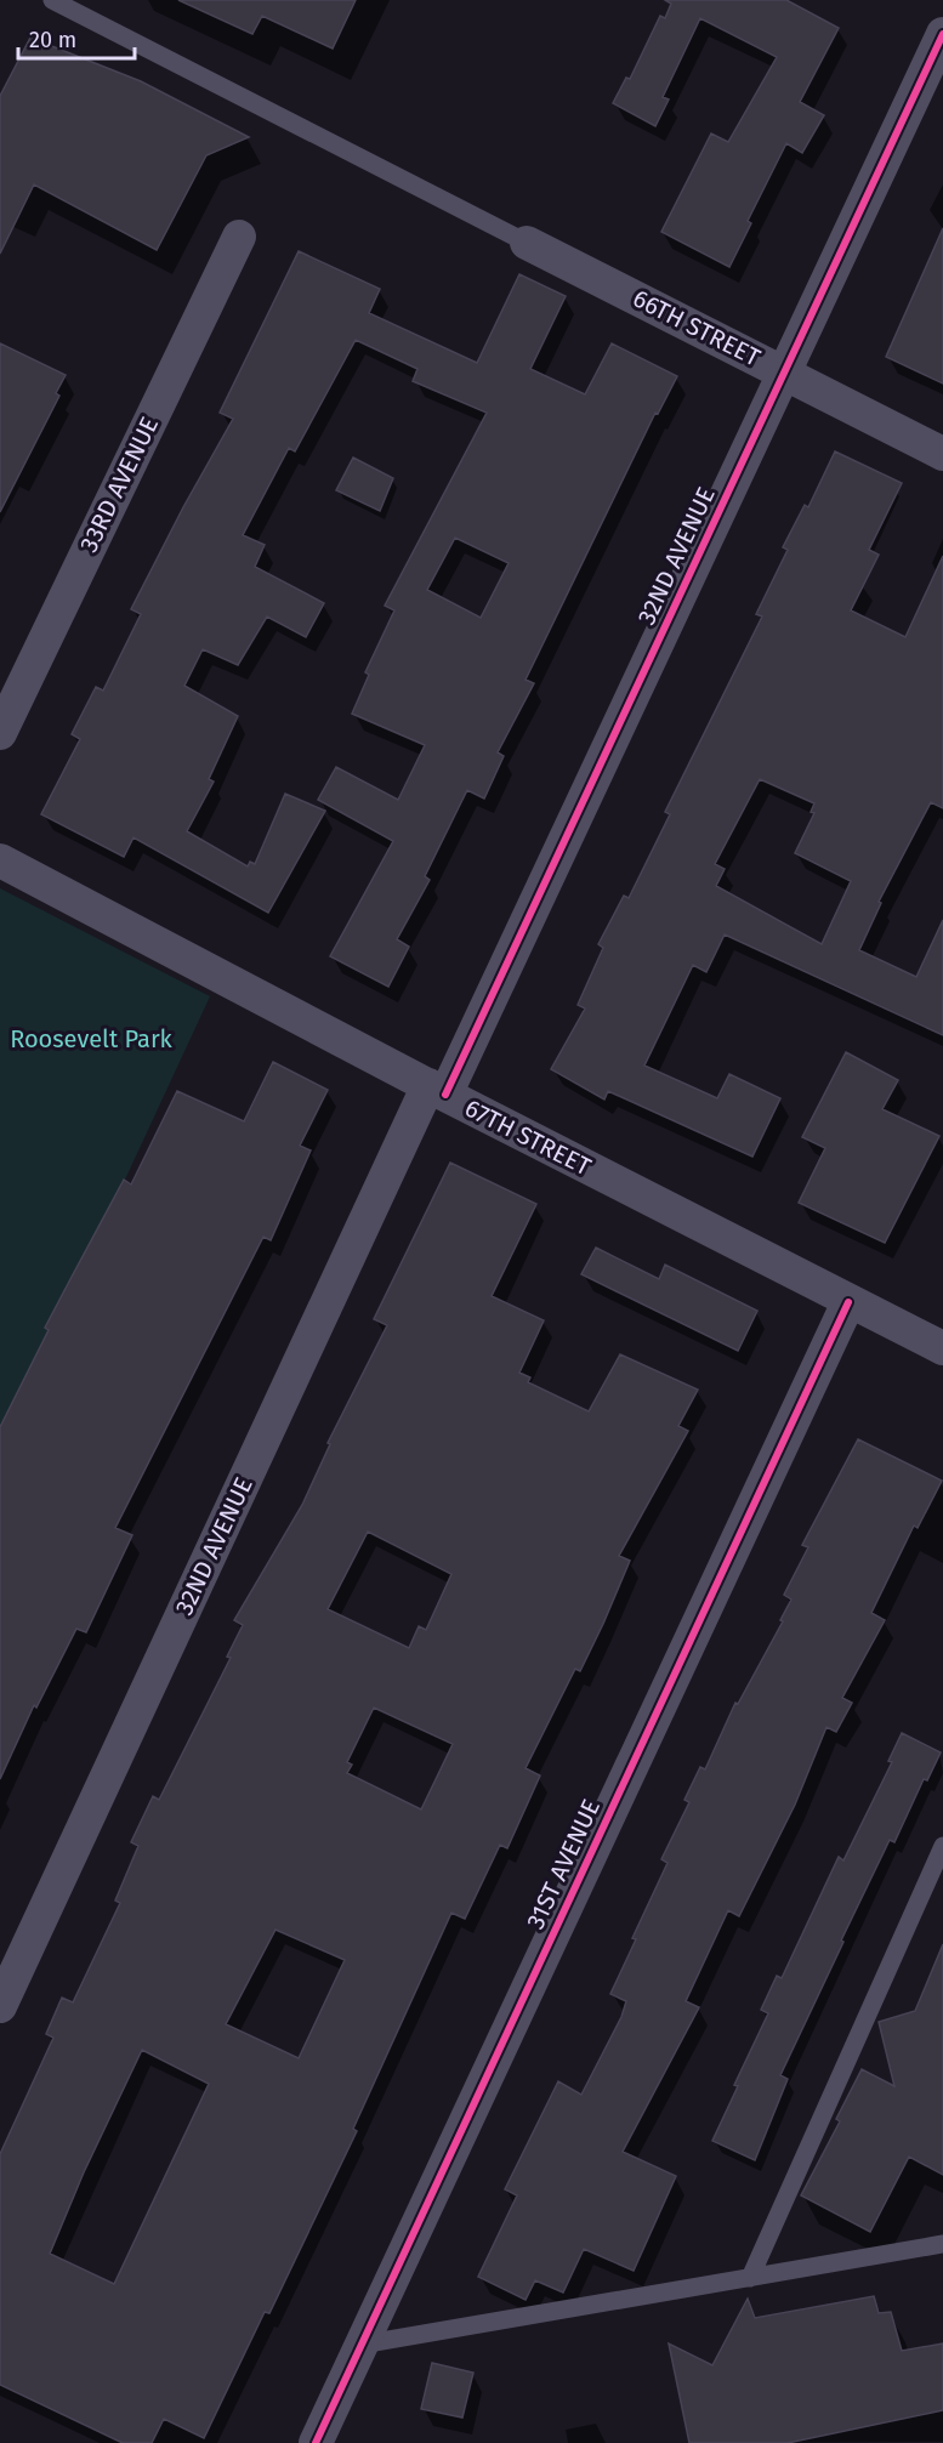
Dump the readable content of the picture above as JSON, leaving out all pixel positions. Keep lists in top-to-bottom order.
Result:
{
  "streets": {
    "street": [
      "66TH STREET",
      "33RD AVENUE",
      "32ND AVENUE",
      "67TH STREET",
      "31ST AVENUE"
    ]
  },
  "crossings": [
    ["66TH STREET", "32ND AVENUE"],
    ["32ND AVENUE", "67TH STREET"],
    ["67TH STREET", "31ST AVENUE"]
  ],
  "parks": ["Roosevelt Park"],
  "scale_bar": "20 m"
}
